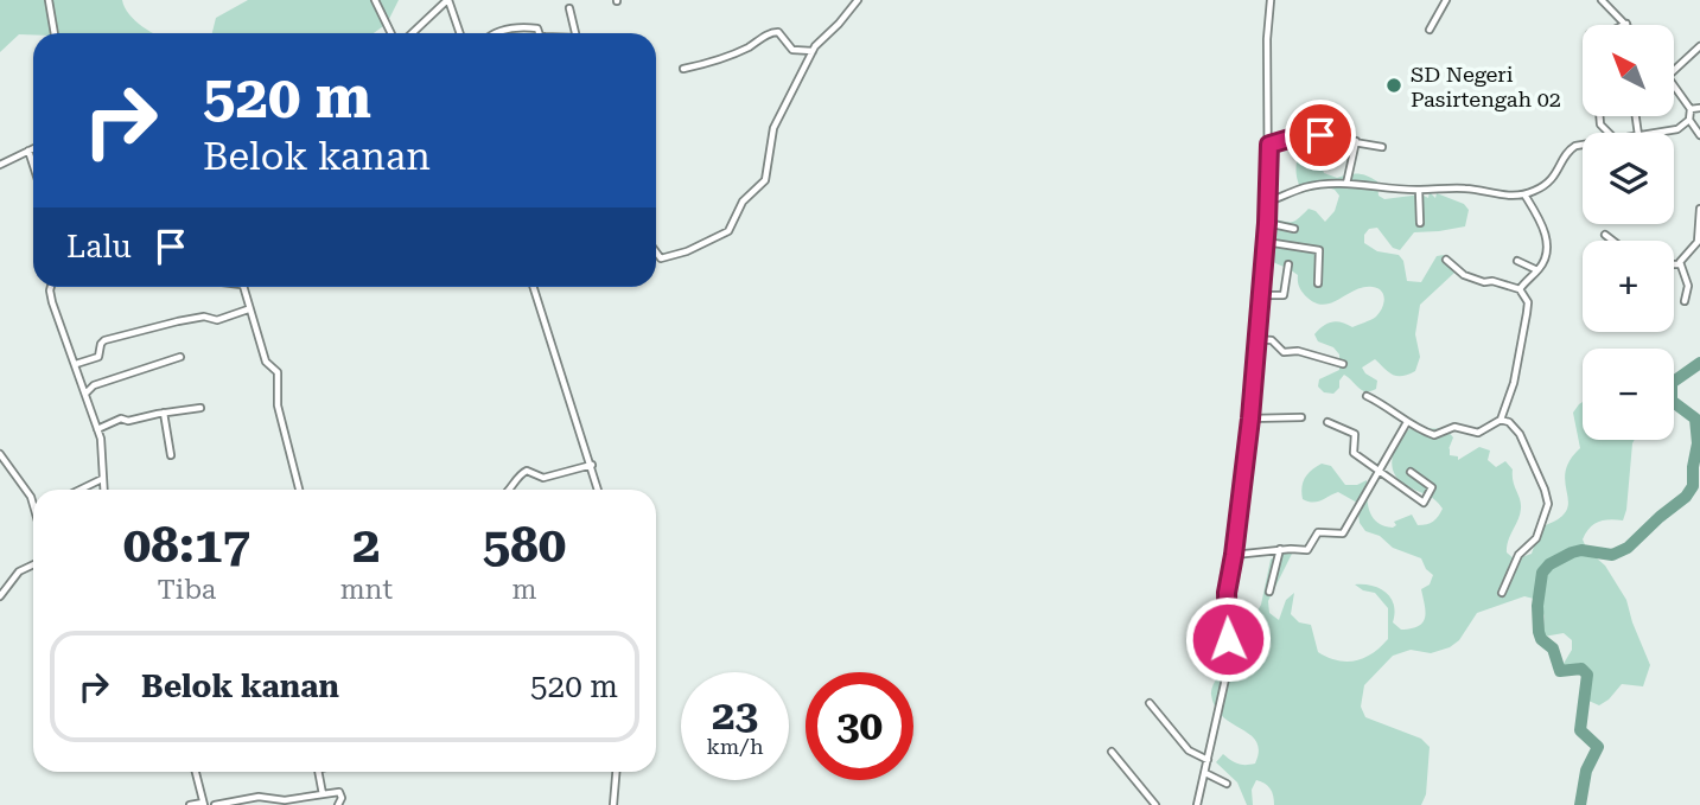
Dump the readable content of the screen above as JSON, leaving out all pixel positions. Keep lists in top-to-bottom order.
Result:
{
  "places": ["SD Negeri Pasirtengah 02"],
  "north": "top left",
  "page": {
    "map_buttons": ["+", "−"],
    "turn": ["520 m", "Belok kanan"],
    "then": "Lalu",
    "eta": [
      "08:17",
      "Tiba",
      "2",
      "mnt",
      "580",
      "m"
    ],
    "list": [
      {
        "name": "Belok kanan",
        "value": "520 m"
      }
    ],
    "speed": "23 km/h",
    "limit": "30"
  }
}
